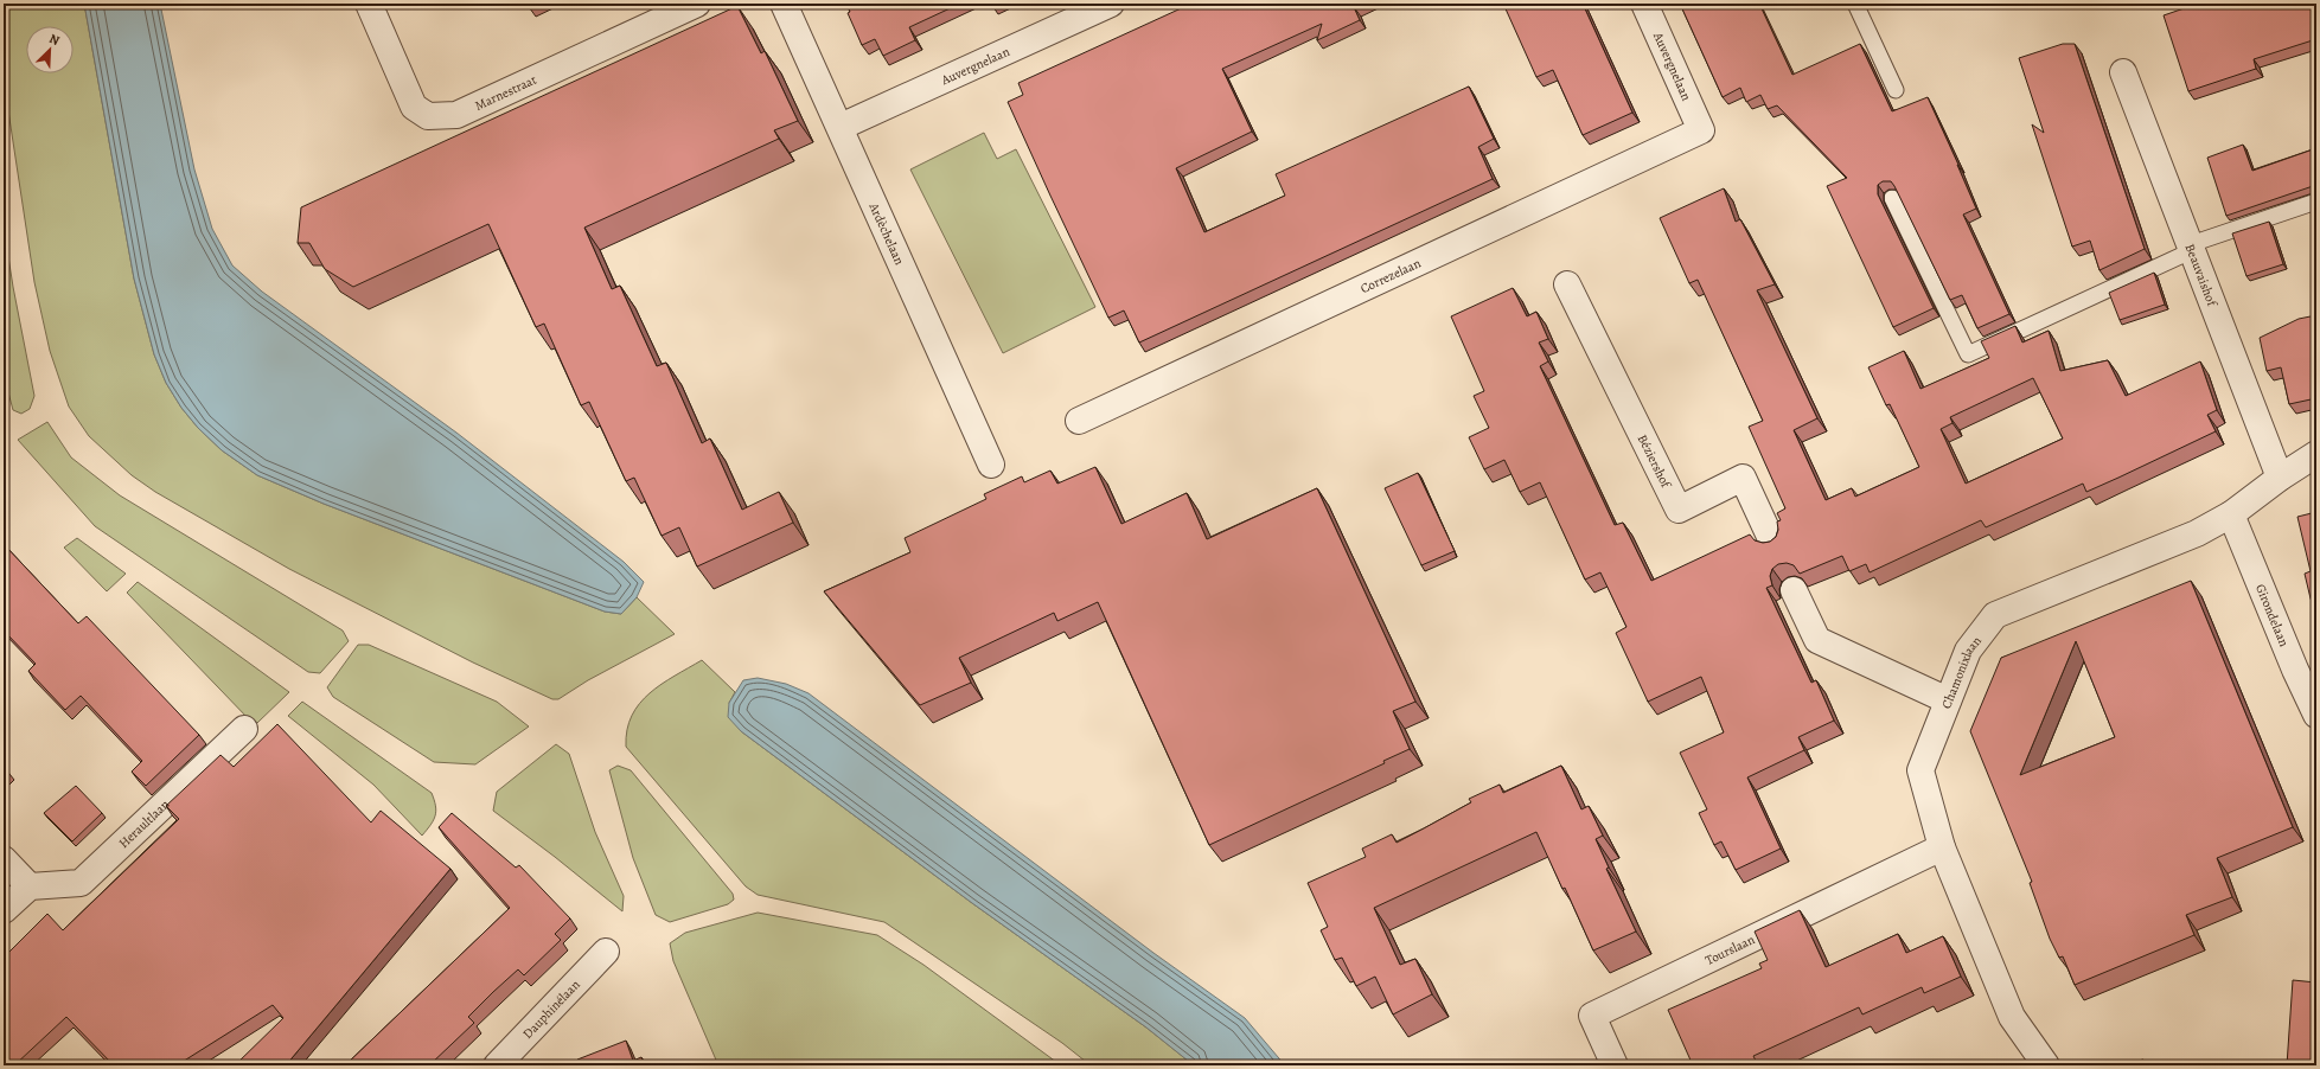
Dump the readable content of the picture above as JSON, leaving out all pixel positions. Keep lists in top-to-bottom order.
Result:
{
  "streets": {
    "street": [
      "Auvergnelaan",
      "Marnestraat",
      "Ardèchelaan",
      "Correzelaan",
      "Beauvaishof",
      "Béziershof",
      "Girondelaan",
      "Chamonixlaan",
      "Heraultlaan",
      "Tourslaan",
      "Dauphinélaan"
    ]
  },
  "crossings": [
    ["Auvergnelaan", "Ardèchelaan"],
    ["Auvergnelaan", "Correzelaan"],
    ["Beauvaishof", "Chamonixlaan"],
    ["Girondelaan", "Chamonixlaan"],
    ["Chamonixlaan", "Tourslaan"]
  ],
  "north": "top right"
}
